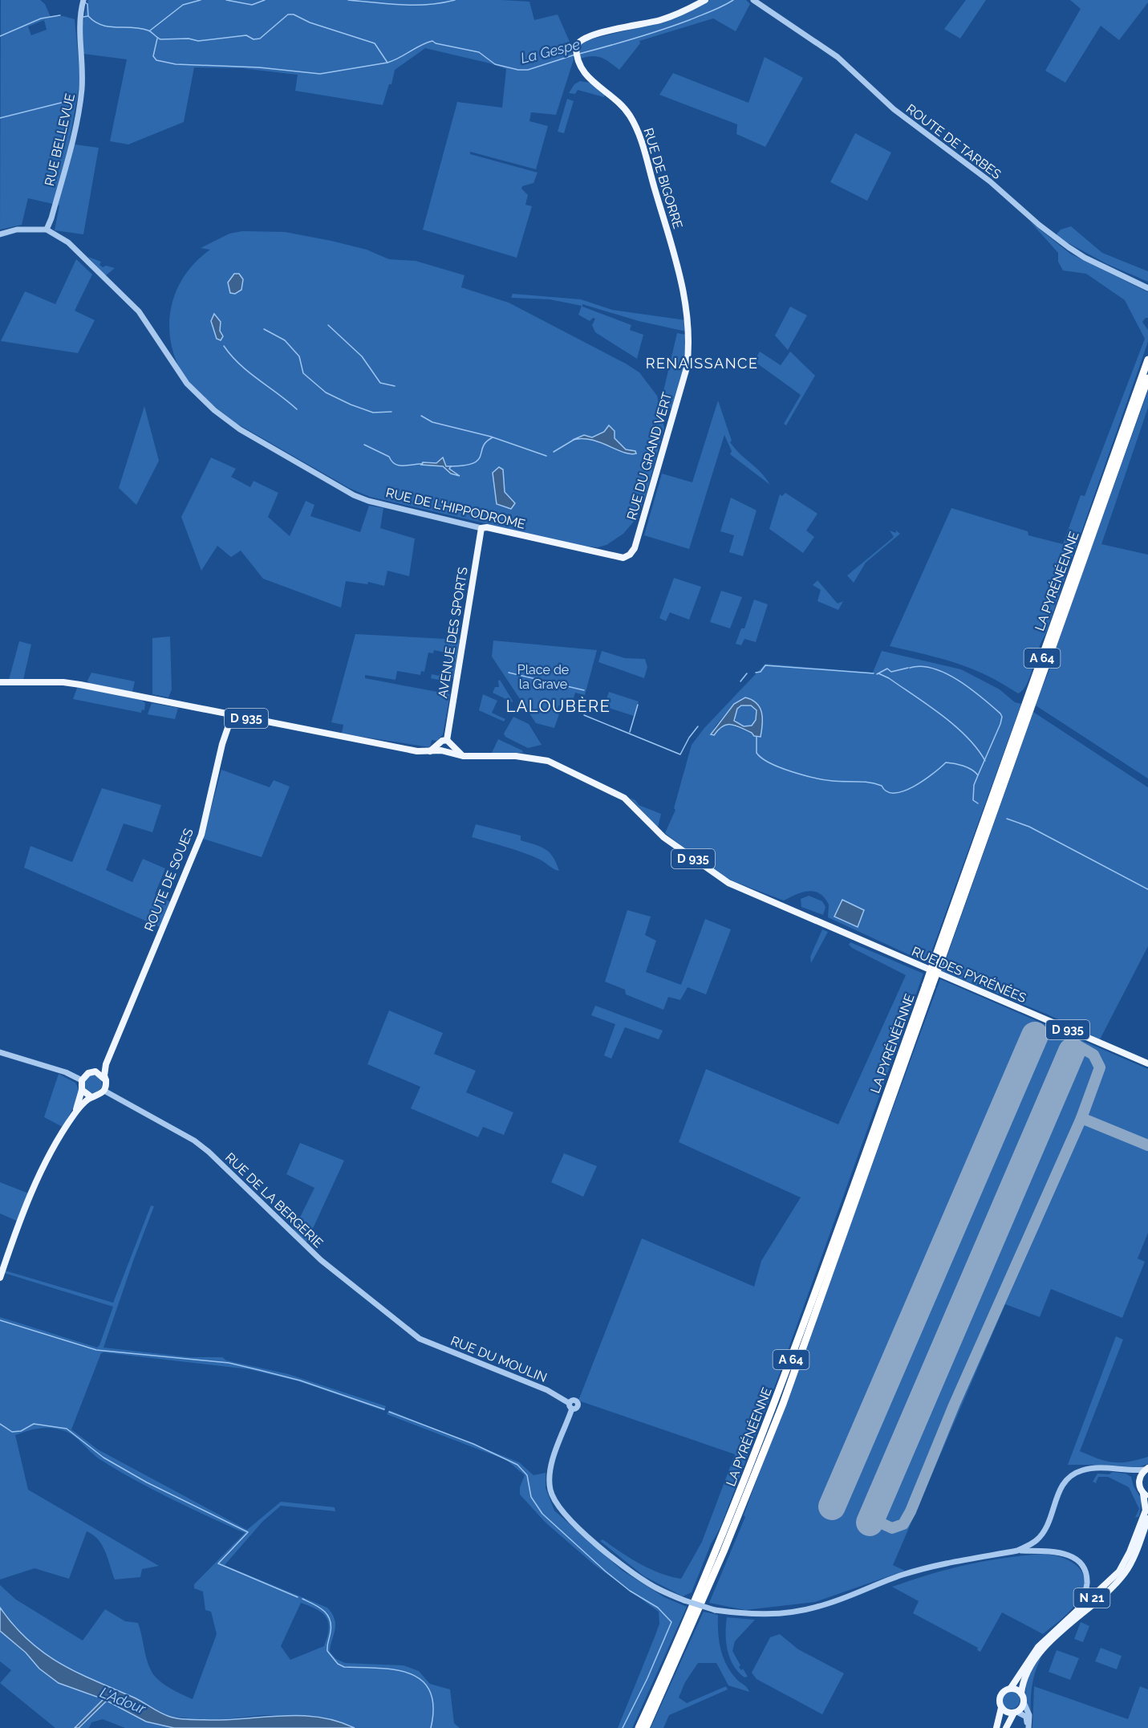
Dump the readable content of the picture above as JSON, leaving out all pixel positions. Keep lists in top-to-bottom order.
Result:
{
  "streets": {
    "highway": ["LA PYRÉNÉENNE", "A 64"],
    "main road": [
      "RUE DE BIGORRE",
      "RUE DU GRAND VERT",
      "RUE DE L'HIPPODROME",
      "AVENUE DES SPORTS",
      "D 935",
      "ROUTE DE SOUES",
      "RUE DES PYRÉNÉES",
      "N 21"
    ],
    "street": [
      "RUE BELLEVUE",
      "ROUTE DE TARBES",
      "RUE DE LA BERGERIE",
      "RUE DU MOULIN"
    ]
  },
  "crossings": [
    ["RUE BELLEVUE", "RUE DE L'HIPPODROME"],
    ["RUE DE BIGORRE", "RUE DU GRAND VERT"],
    ["RUE DU GRAND VERT", "RUE DE L'HIPPODROME"],
    ["RUE DE L'HIPPODROME", "AVENUE DES SPORTS"],
    ["AVENUE DES SPORTS", "D 935"],
    ["D 935", "ROUTE DE SOUES"],
    ["ROUTE DE SOUES", "RUE DE LA BERGERIE"],
    ["RUE DE LA BERGERIE", "RUE DU MOULIN"]
  ],
  "districts": ["RENAISSANCE", "LALOUBÈRE"],
  "water": ["La Gespe", "L'Adour"],
  "parks": ["Place de la Grave"]
}
